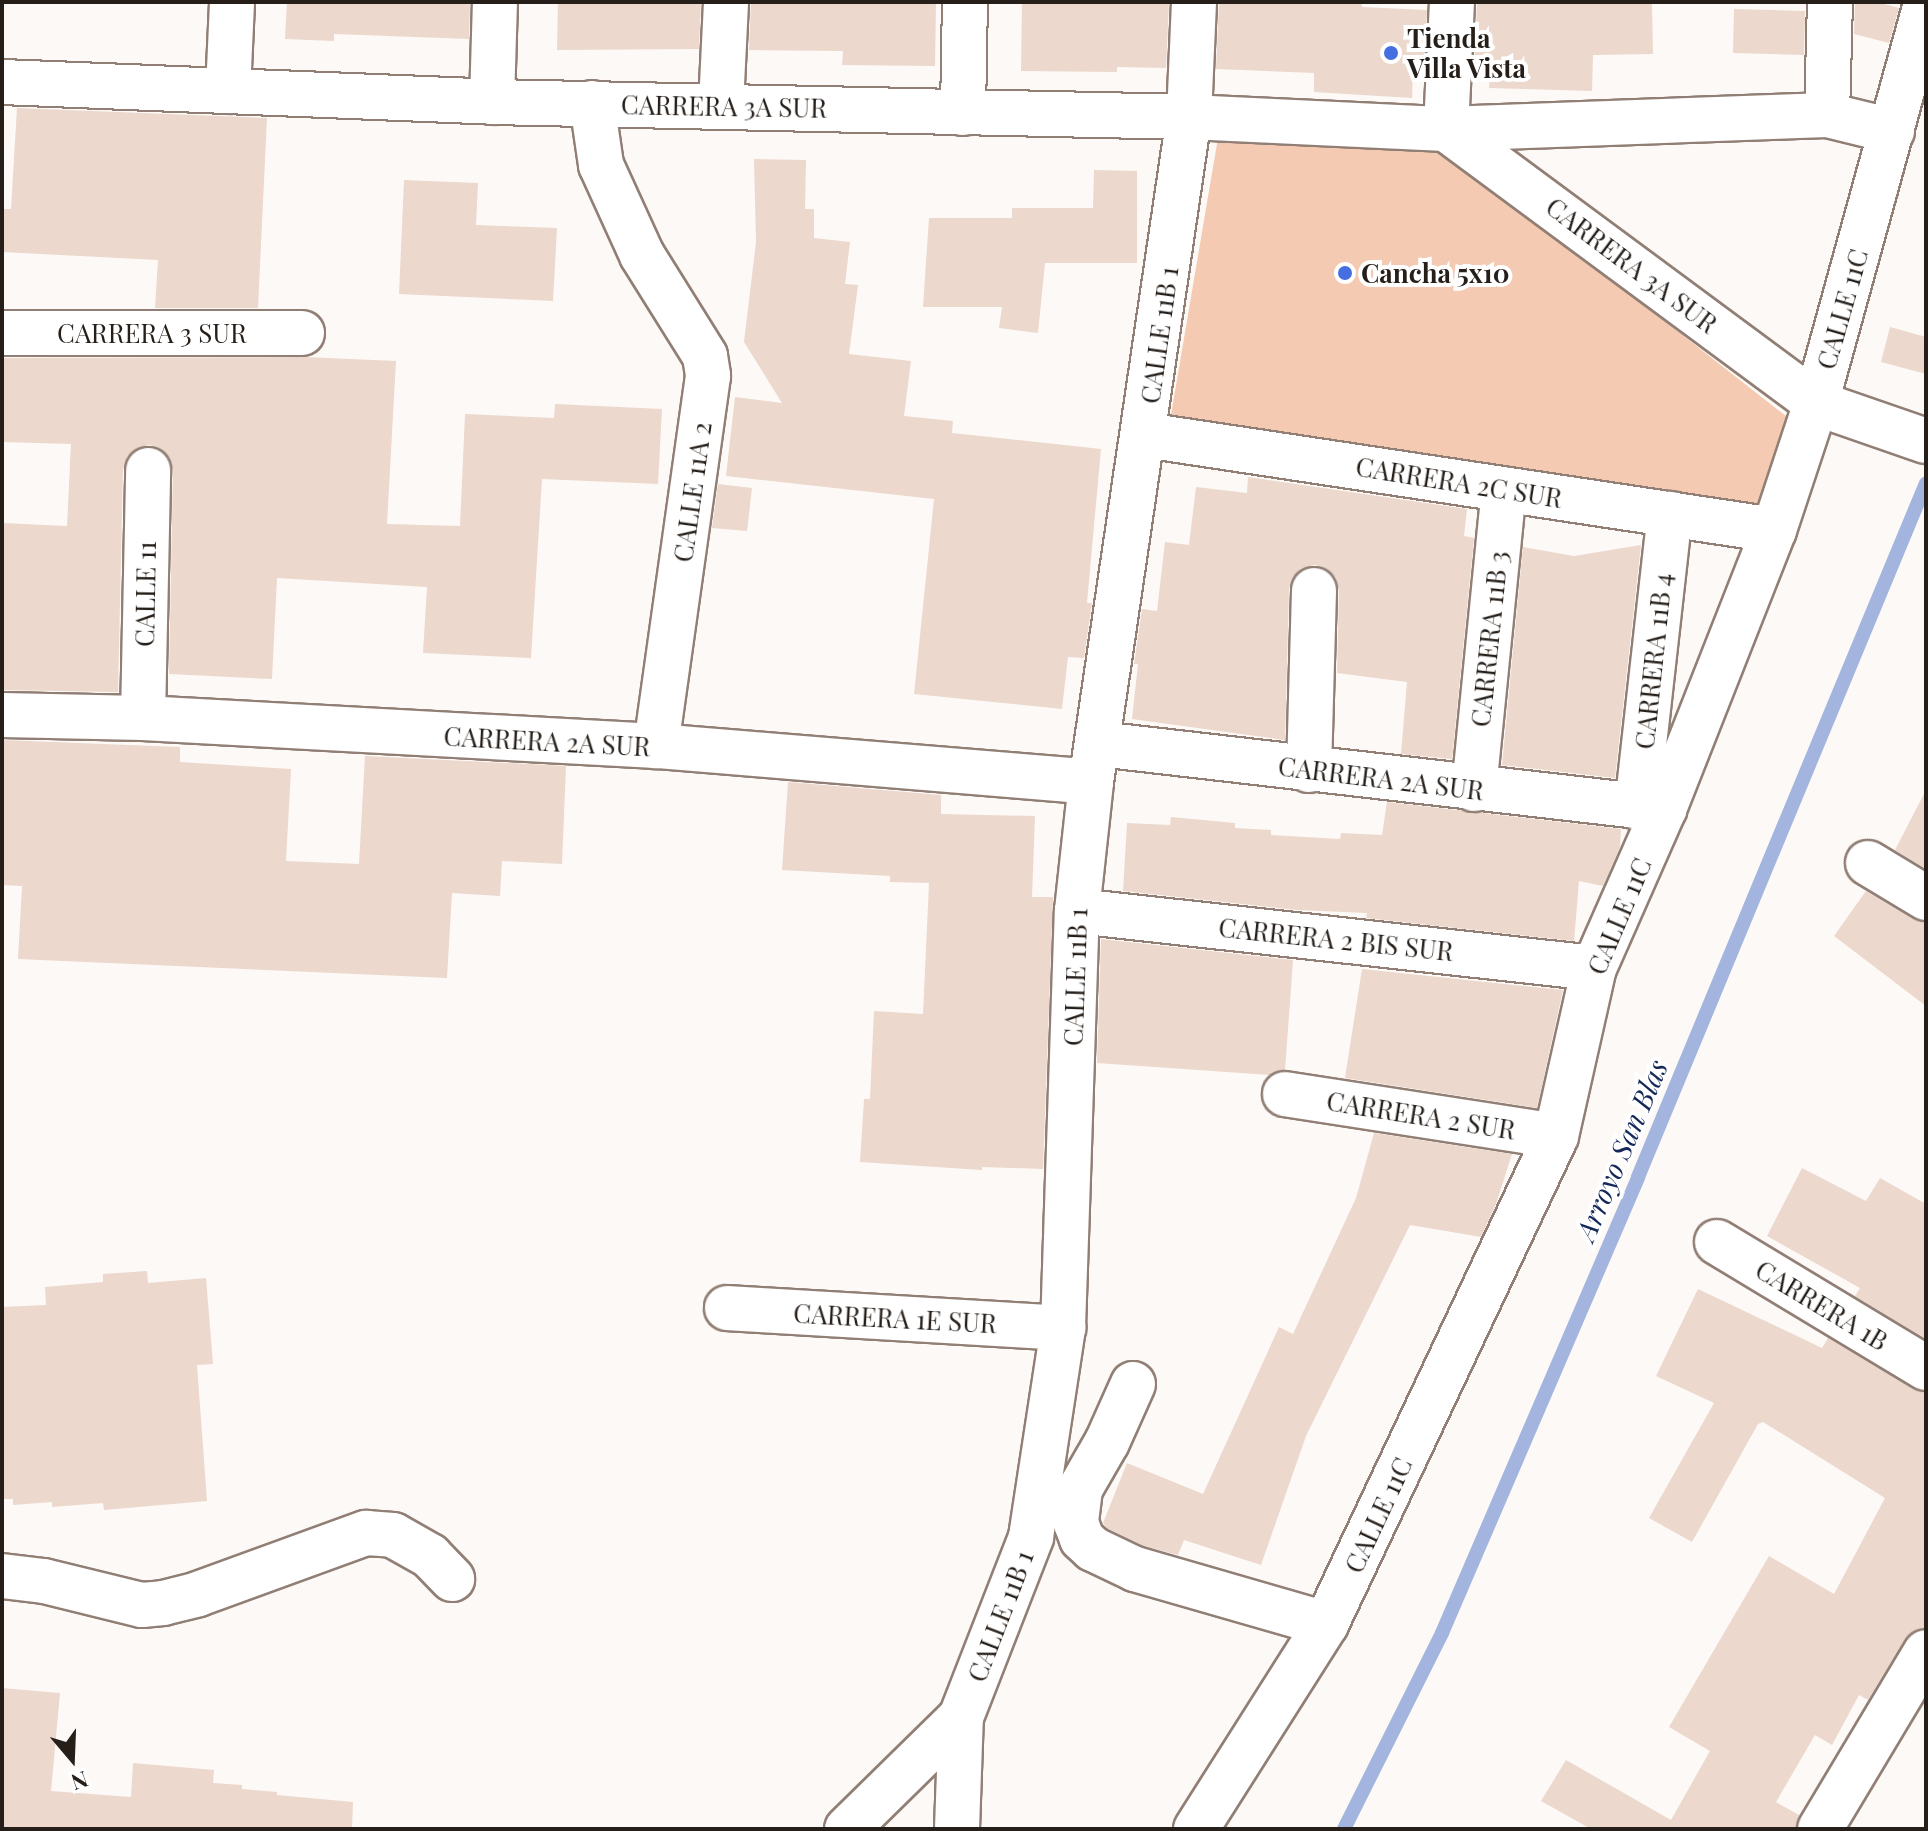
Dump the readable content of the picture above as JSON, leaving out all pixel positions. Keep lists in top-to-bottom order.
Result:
{
  "streets": {
    "street": [
      "CARRERA 3A SUR",
      "CALLE 11C",
      "CARRERA 3 SUR",
      "CALLE 11B 1",
      "CARRERA 2C SUR",
      "CALLE 11A 2",
      "CALLE 11",
      "CARRERA 11B 3",
      "CARRERA 11B 4",
      "CARRERA 2A SUR",
      "CARRERA 2 BIS SUR",
      "CARRERA 2 SUR",
      "CARRERA 1B",
      "CARRERA 1E SUR"
    ]
  },
  "crossings": [
    ["CARRERA 3A SUR", "CALLE 11C"],
    ["CARRERA 3A SUR", "CALLE 11B 1"],
    ["CARRERA 3A SUR", "CALLE 11A 2"],
    ["CALLE 11C", "CARRERA 2C SUR"],
    ["CALLE 11C", "CARRERA 11B 4"],
    ["CALLE 11C", "CARRERA 2A SUR"],
    ["CALLE 11C", "CARRERA 2 BIS SUR"],
    ["CALLE 11C", "CARRERA 2 SUR"],
    ["CALLE 11B 1", "CARRERA 2C SUR"],
    ["CALLE 11B 1", "CARRERA 2A SUR"],
    ["CALLE 11B 1", "CARRERA 2 BIS SUR"],
    ["CALLE 11B 1", "CARRERA 1E SUR"],
    ["CARRERA 2C SUR", "CARRERA 11B 3"],
    ["CARRERA 2C SUR", "CARRERA 11B 4"],
    ["CALLE 11A 2", "CARRERA 2A SUR"],
    ["CALLE 11", "CARRERA 2A SUR"],
    ["CARRERA 11B 3", "CARRERA 2A SUR"],
    ["CARRERA 11B 4", "CARRERA 2A SUR"]
  ],
  "water": ["Arroyo San Blas"],
  "places": ["Tienda Villa Vista", "Cancha 5x10"],
  "north": "bottom"
}
